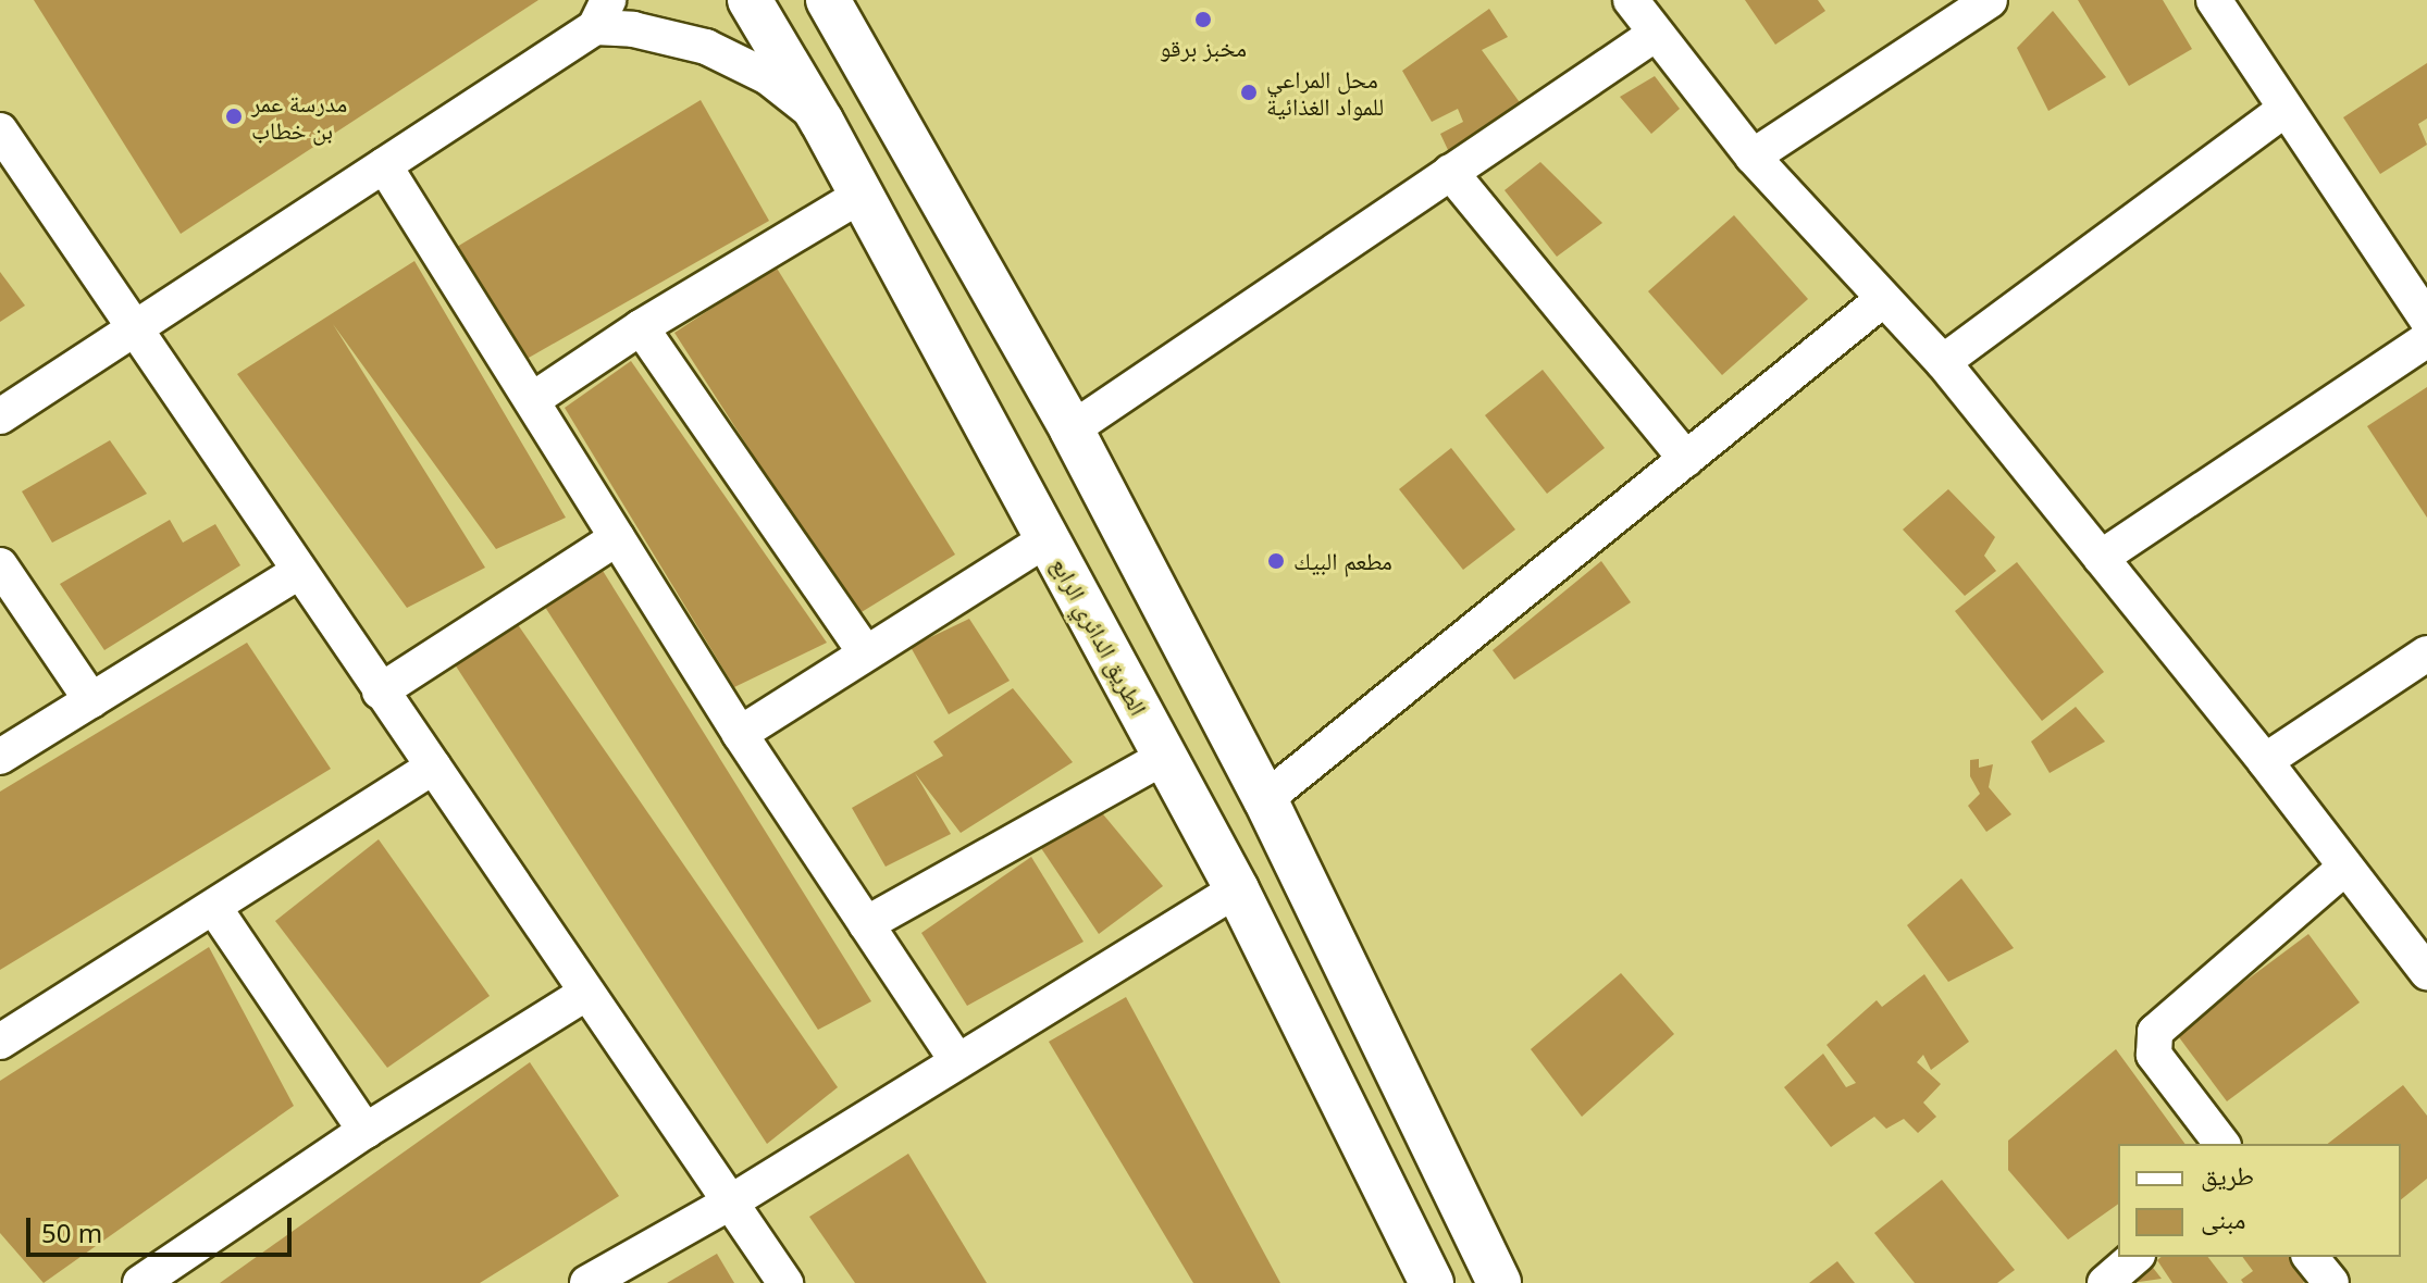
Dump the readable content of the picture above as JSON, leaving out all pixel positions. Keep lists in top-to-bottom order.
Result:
{
  "streets": {
    "main road": ["الطريق الدائري الرابع"]
  },
  "places": [
    "مخبز برقو",
    "محل المراعي للمواد الغذائية",
    "مدرسة عمر بن خطاب",
    "مطعم البيك"
  ],
  "legend": ["طريق", "مبنى"],
  "scale_bar": "50 m"
}
